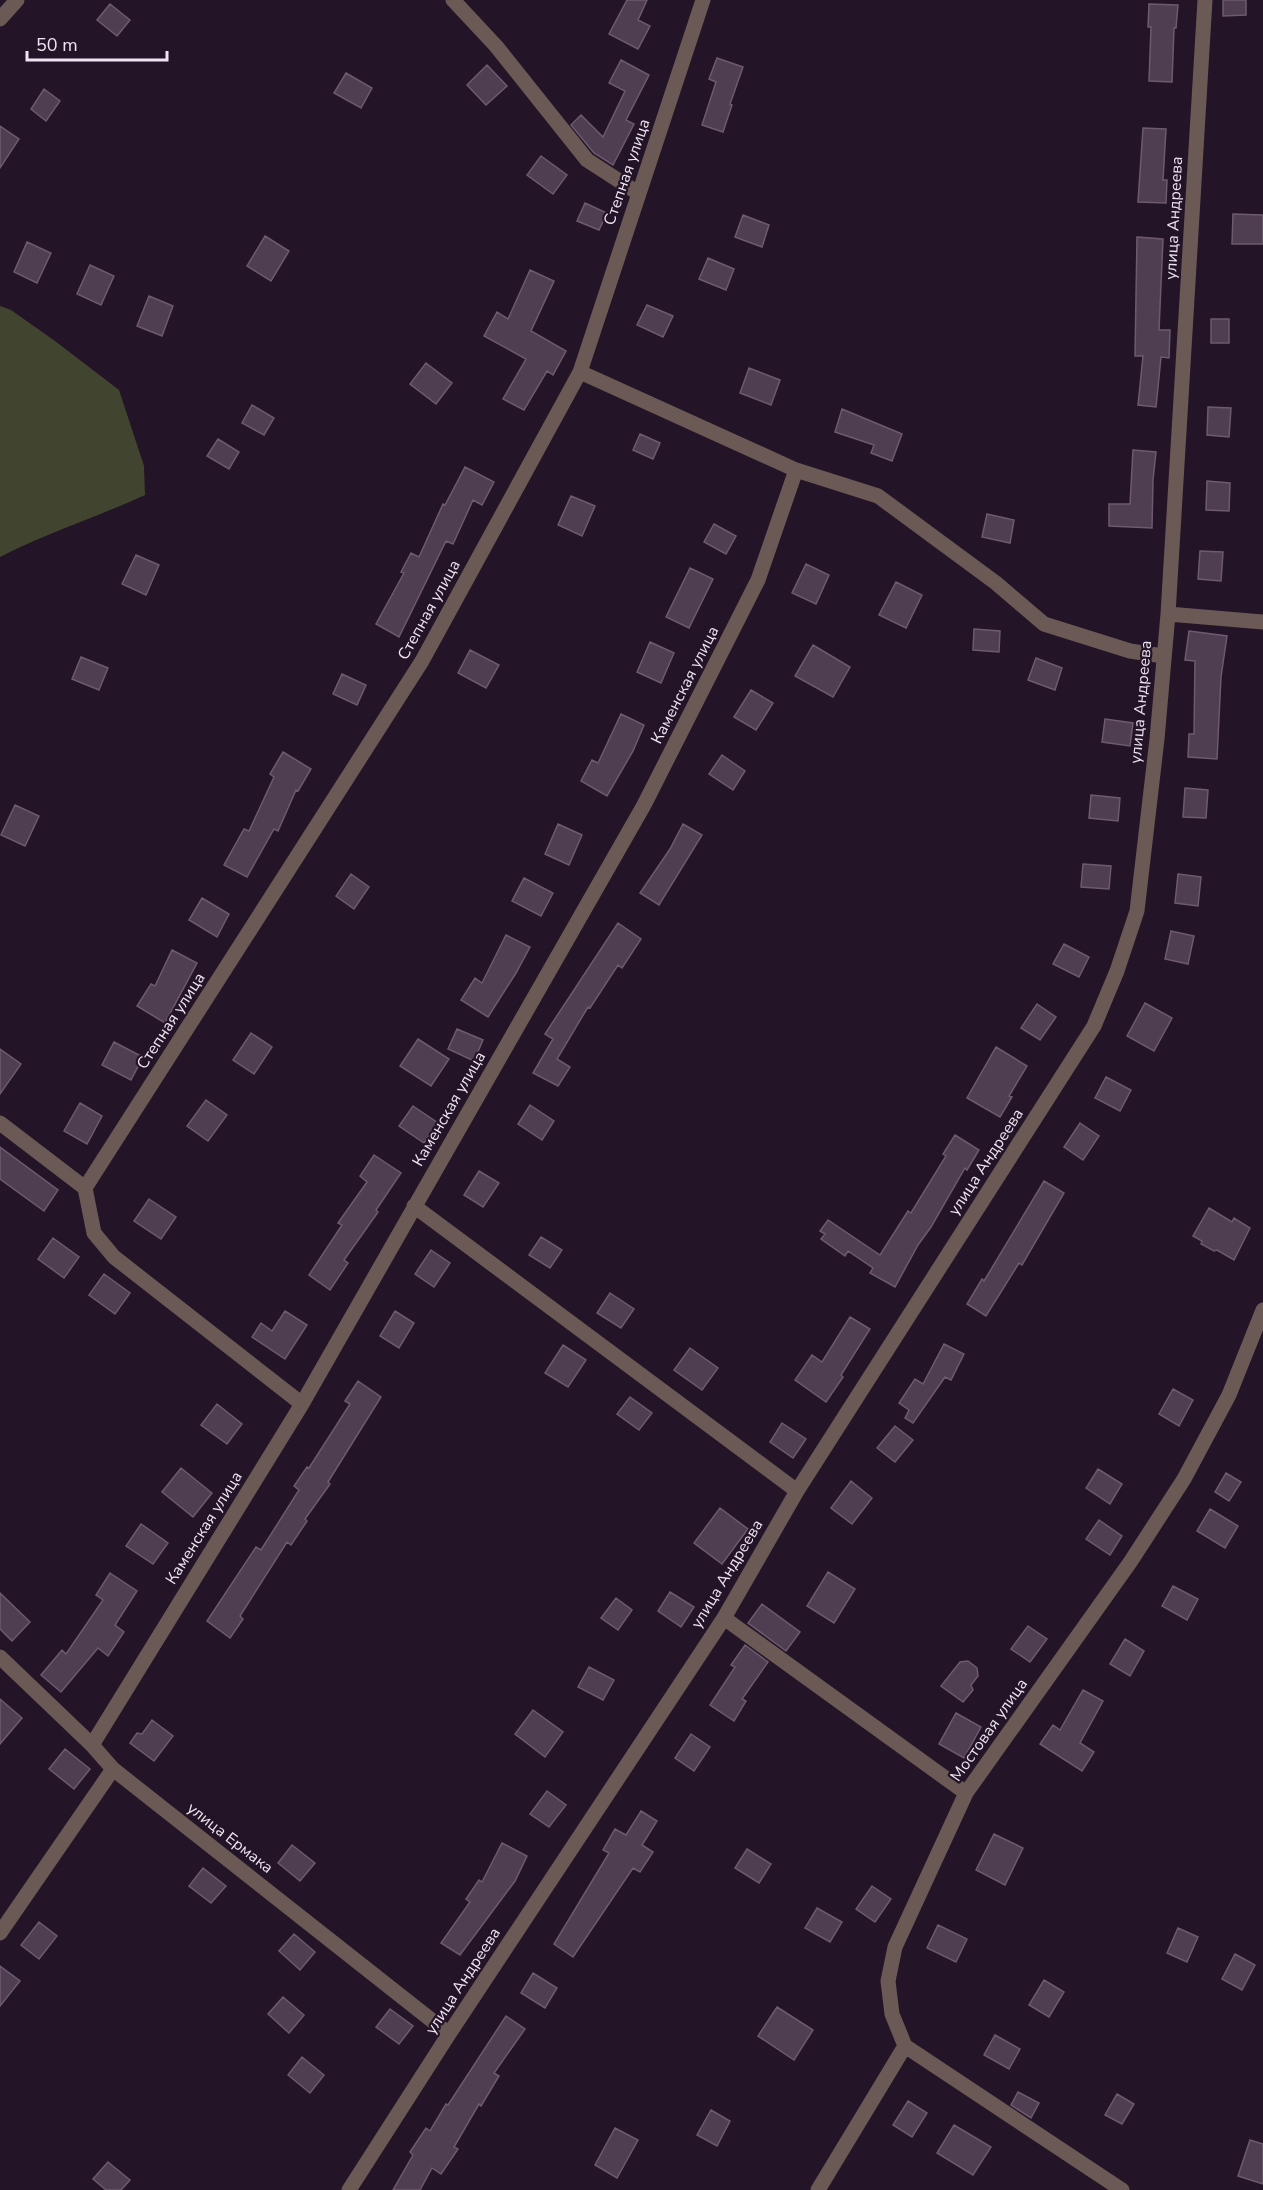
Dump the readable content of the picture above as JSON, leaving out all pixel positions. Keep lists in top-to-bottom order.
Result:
{
  "streets": {
    "street": [
      "Степная улица",
      "улица Андреева",
      "Каменская улица",
      "Мостовая улица",
      "улица Ермака"
    ]
  },
  "crossings": [
    ["улица Андреева", "улица Ермака"],
    ["Каменская улица", "улица Ермака"]
  ],
  "scale_bar": "50 m"
}
